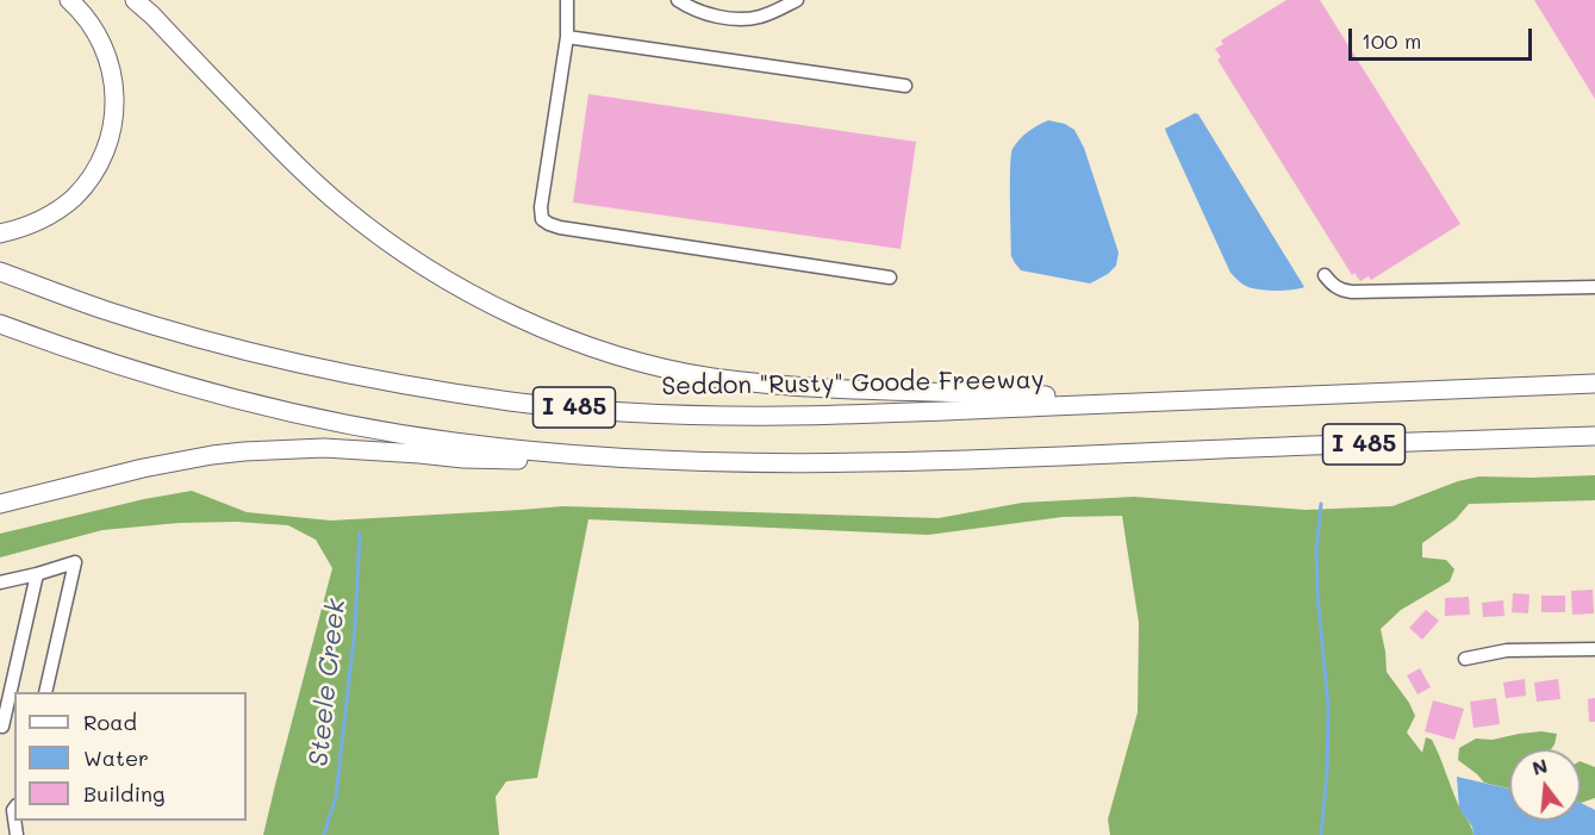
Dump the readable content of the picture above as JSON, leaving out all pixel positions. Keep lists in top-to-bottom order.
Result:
{
  "streets": {
    "highway": ["Seddon \"Rusty\" Goode Freeway", "I 485"]
  },
  "water": ["Steele Creek"],
  "legend": ["Road", "Water", "Building"],
  "scale_bar": "100 m",
  "north": "top"
}
